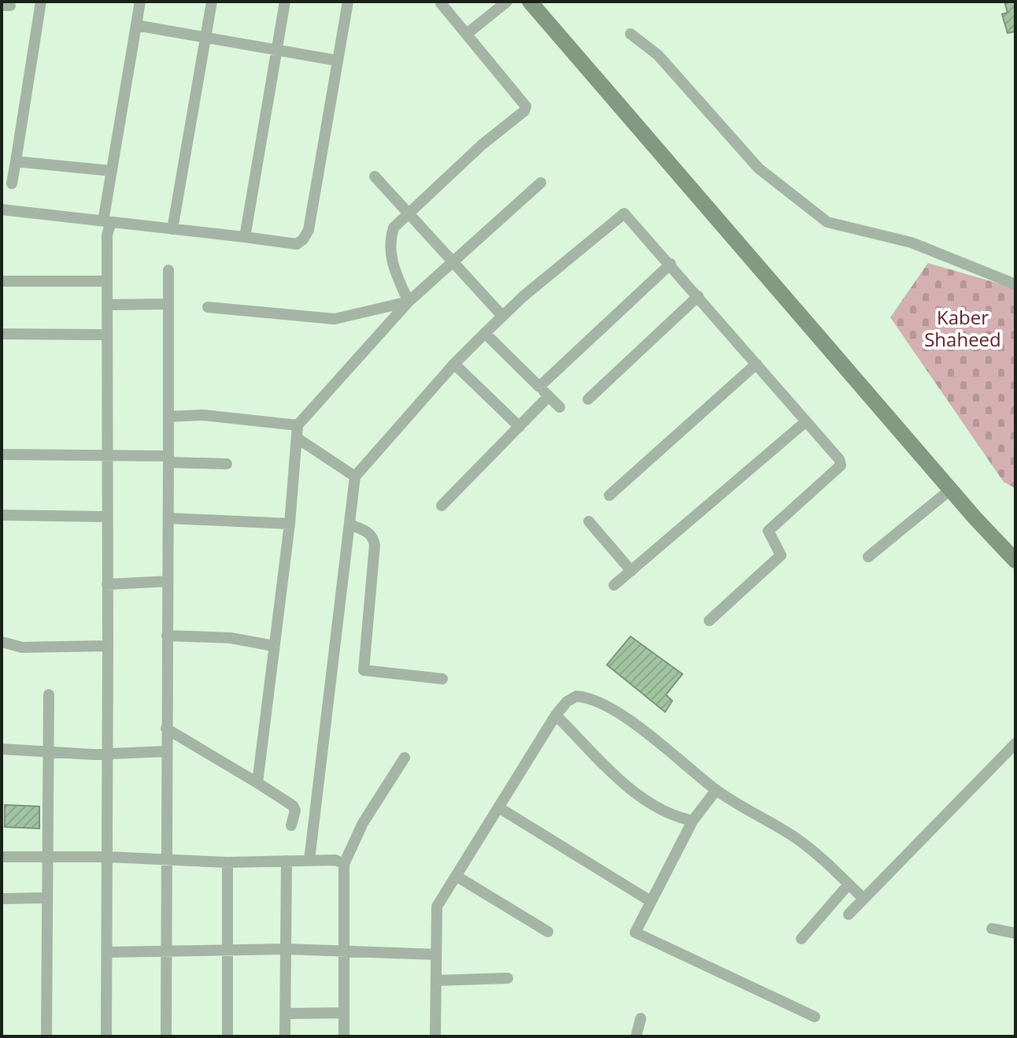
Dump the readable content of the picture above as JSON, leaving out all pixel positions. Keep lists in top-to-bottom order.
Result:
{
  "parks": ["Kaber Shaheed"]
}
